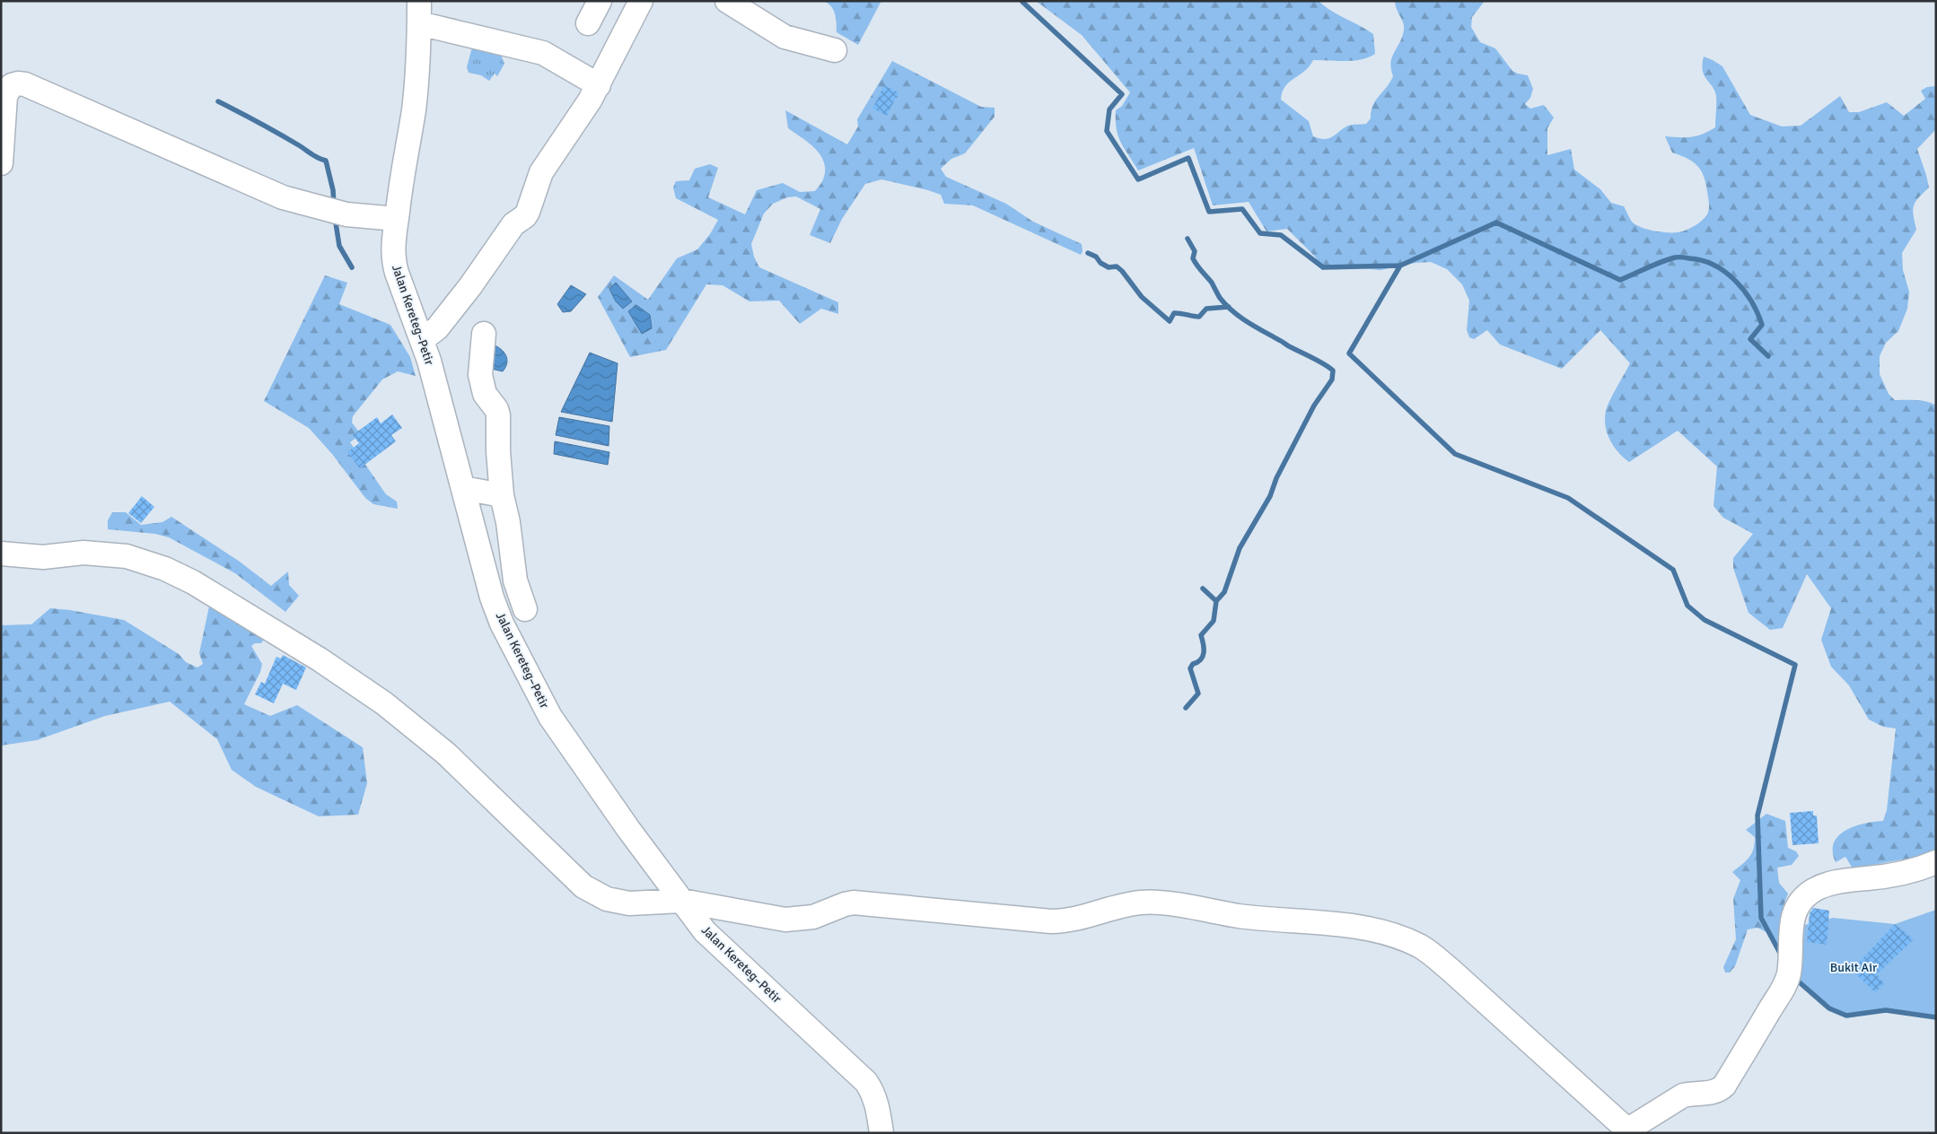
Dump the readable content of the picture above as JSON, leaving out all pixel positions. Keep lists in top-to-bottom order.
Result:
{
  "streets": {
    "street": ["Jalan Kereteg–Petir"]
  },
  "parks": ["Bukit Air"]
}
